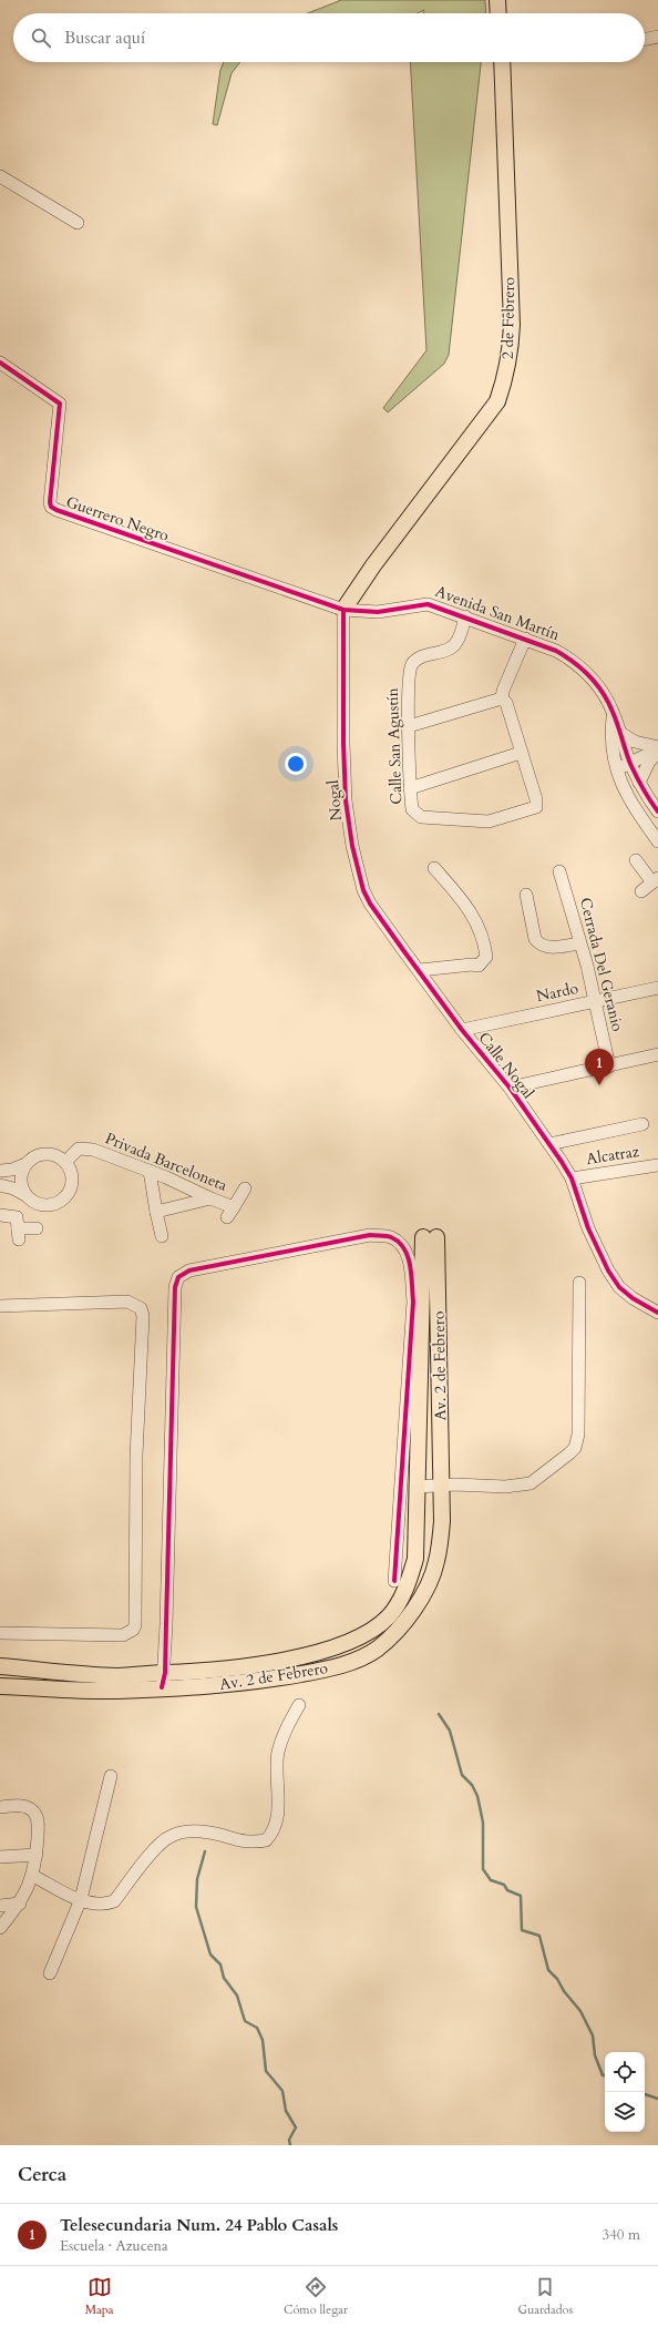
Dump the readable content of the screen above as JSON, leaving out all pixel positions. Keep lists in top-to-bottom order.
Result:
{
  "streets": {
    "main road": ["2 de Febrero", "Av. 2 de Febrero"],
    "street": [
      "Guerrero Negro",
      "Avenida San Martín",
      "Calle San Agustín",
      "Nogal",
      "Cerrada Del Geranio",
      "Nardo",
      "Calle Nogal",
      "Alcatraz",
      "Privada Barceloneta"
    ]
  },
  "crossings": [
    ["2 de Febrero", "Guerrero Negro"],
    ["2 de Febrero", "Avenida San Martín"],
    ["2 de Febrero", "Nogal"],
    ["Guerrero Negro", "Avenida San Martín"],
    ["Guerrero Negro", "Nogal"],
    ["Avenida San Martín", "Calle San Agustín"],
    ["Avenida San Martín", "Nogal"],
    ["Nogal", "Calle Nogal"],
    ["Cerrada Del Geranio", "Nardo"],
    ["Nardo", "Calle Nogal"],
    ["Calle Nogal", "Alcatraz"]
  ],
  "page": {
    "search": "Buscar aquí",
    "pins": "1",
    "heading": "Cerca",
    "list": [
      {
        "mark": "1",
        "name": "Telesecundaria Num. 24 Pablo Casals",
        "note": "Escuela · Azucena",
        "value": "340 m"
      }
    ],
    "nav": ["Mapa", "Cómo llegar", "Guardados"]
  }
}
